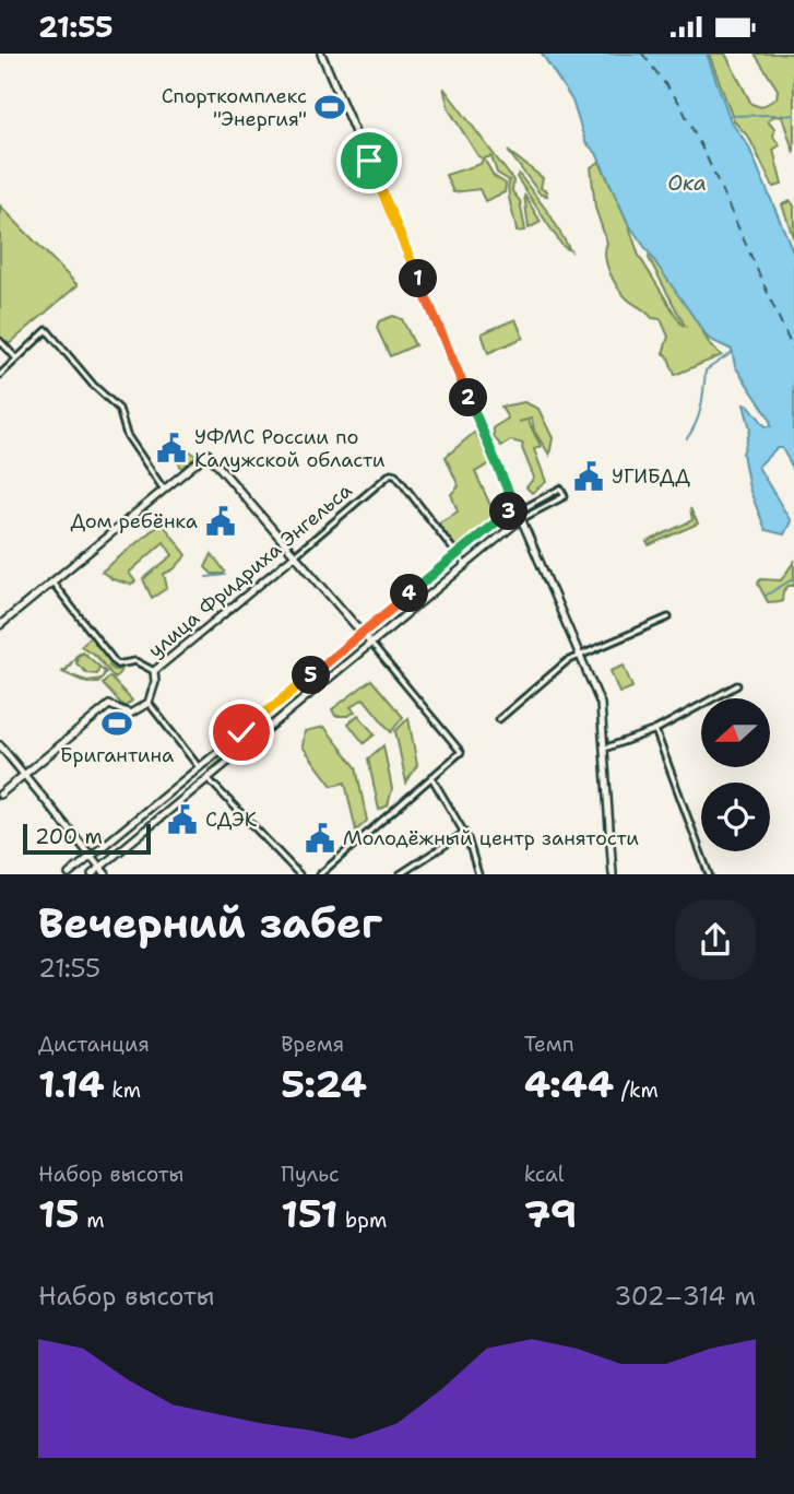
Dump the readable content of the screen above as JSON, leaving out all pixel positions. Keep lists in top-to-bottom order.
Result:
{
  "streets": {
    "main road": ["улица Фридриха Энгельса"]
  },
  "water": ["Ока"],
  "places": {
    "sports": ["Спорткомплекс \"Энергия\"", "Бригантина"],
    "public building": [
      "УФМС России по Калужской области",
      "УГИБДД",
      "Дом ребёнка",
      "СДЭК",
      "Молодёжный центр занятости"
    ]
  },
  "scale_bar": "200 m",
  "north": "left",
  "page": {
    "status": "21:55",
    "pins": [
      "1",
      "2",
      "3",
      "4",
      "5"
    ],
    "scale": "200 m",
    "heading": ["Вечерний забег", "21:55"],
    "stats": [
      ["Дистанция", "1.14 km"],
      ["Время", "5:24"],
      ["Темп", "4:44 /km"],
      ["Набор высоты", "15 m"],
      ["Пульс", "151 bpm"],
      ["kcal", "79"]
    ],
    "chart": ["Набор высоты", "302–314 m"]
  }
}
